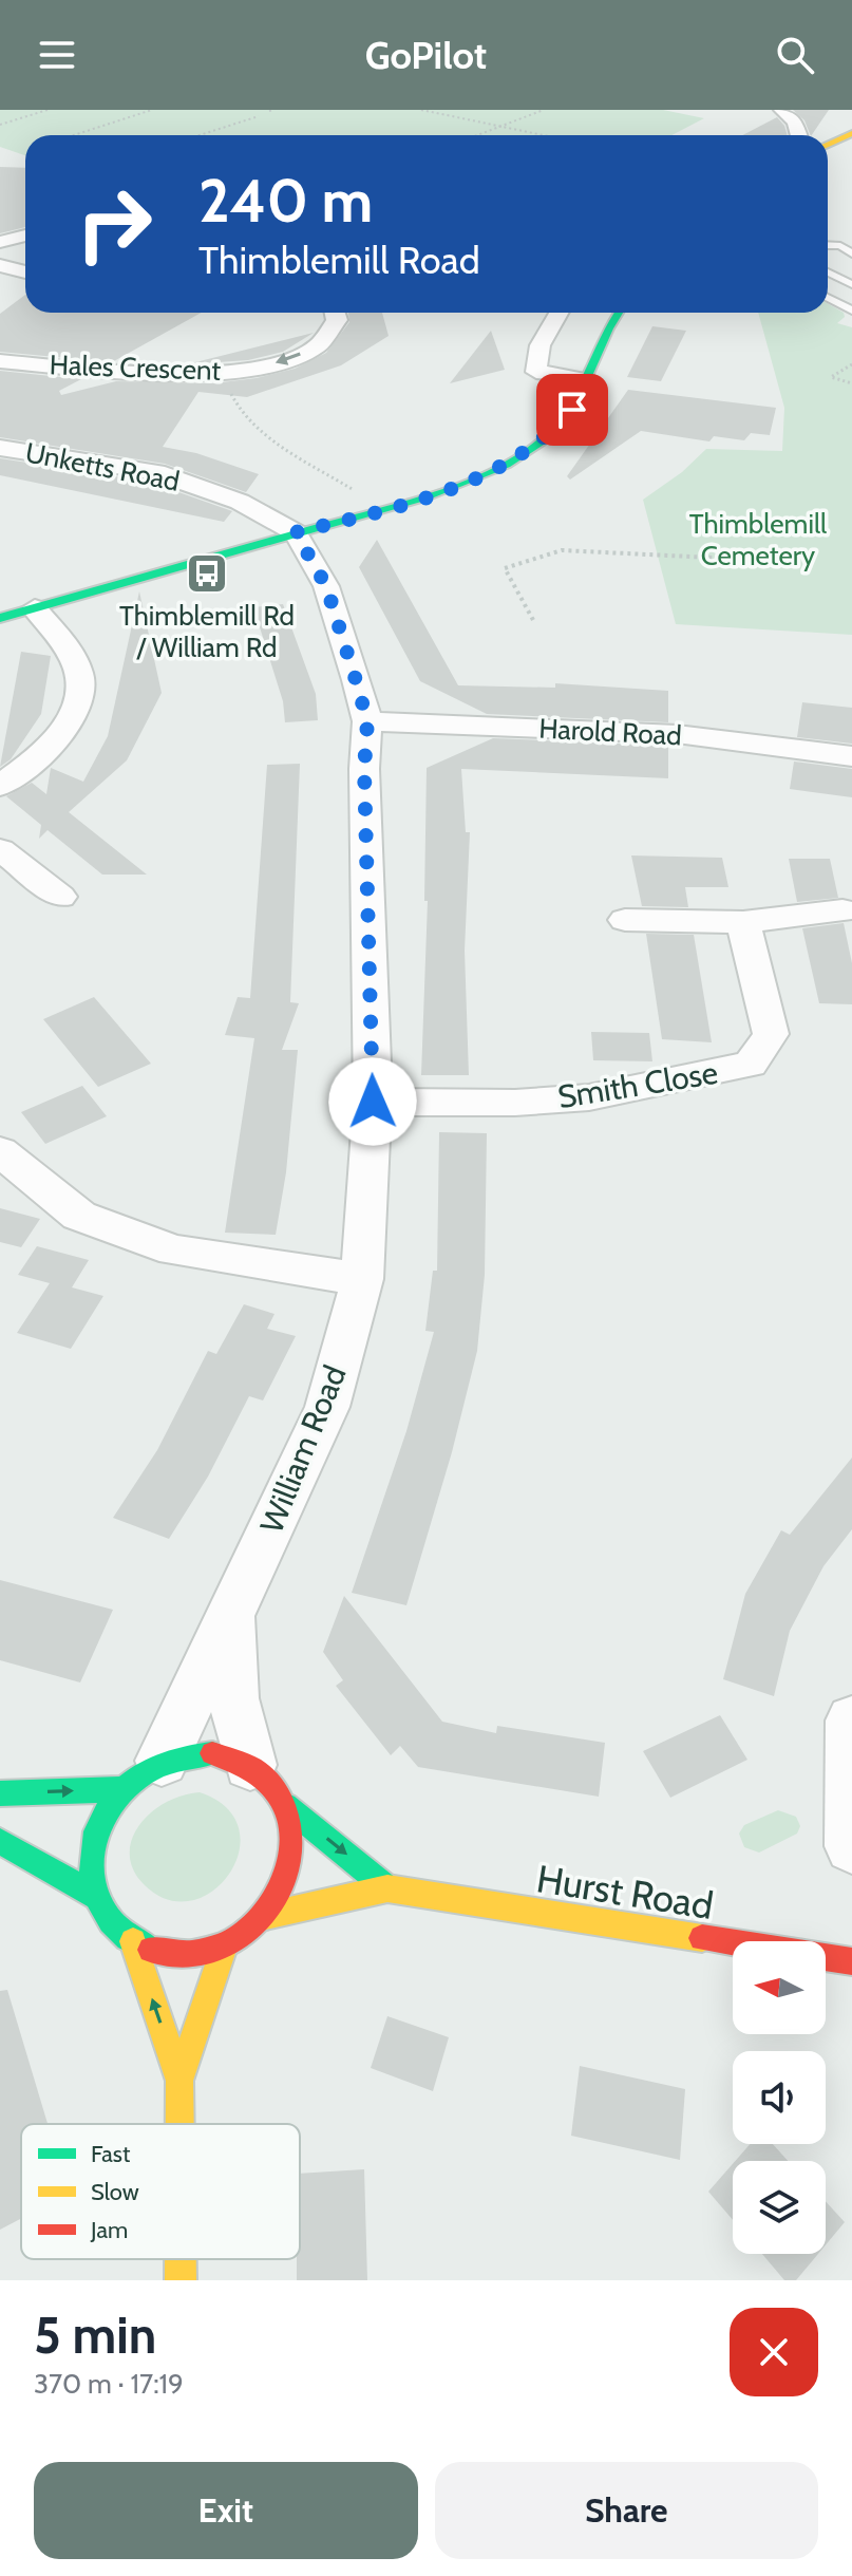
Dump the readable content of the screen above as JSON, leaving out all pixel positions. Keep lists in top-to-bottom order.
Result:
{
  "streets": {
    "main road": ["Hurst Road"],
    "street": [
      "Hales Crescent",
      "Unketts Road",
      "Harold Road",
      "Smith Close",
      "William Road"
    ]
  },
  "crossings": [
    ["Unketts Road", "William Road"],
    ["Harold Road", "William Road"],
    ["Smith Close", "William Road"],
    ["William Road", "Hurst Road"]
  ],
  "parks": ["Thimblemill Cemetery"],
  "places": {
    "bus stop": ["Thimblemill Rd / William Rd"]
  },
  "legend": ["Fast", "Slow", "Jam"],
  "north": "left",
  "page": {
    "header": "GoPilot",
    "turn": ["240 m", "Thimblemill Road"],
    "heading": ["5 min", "370 m · 17:19"],
    "buttons": ["Exit", "Share"]
  }
}
